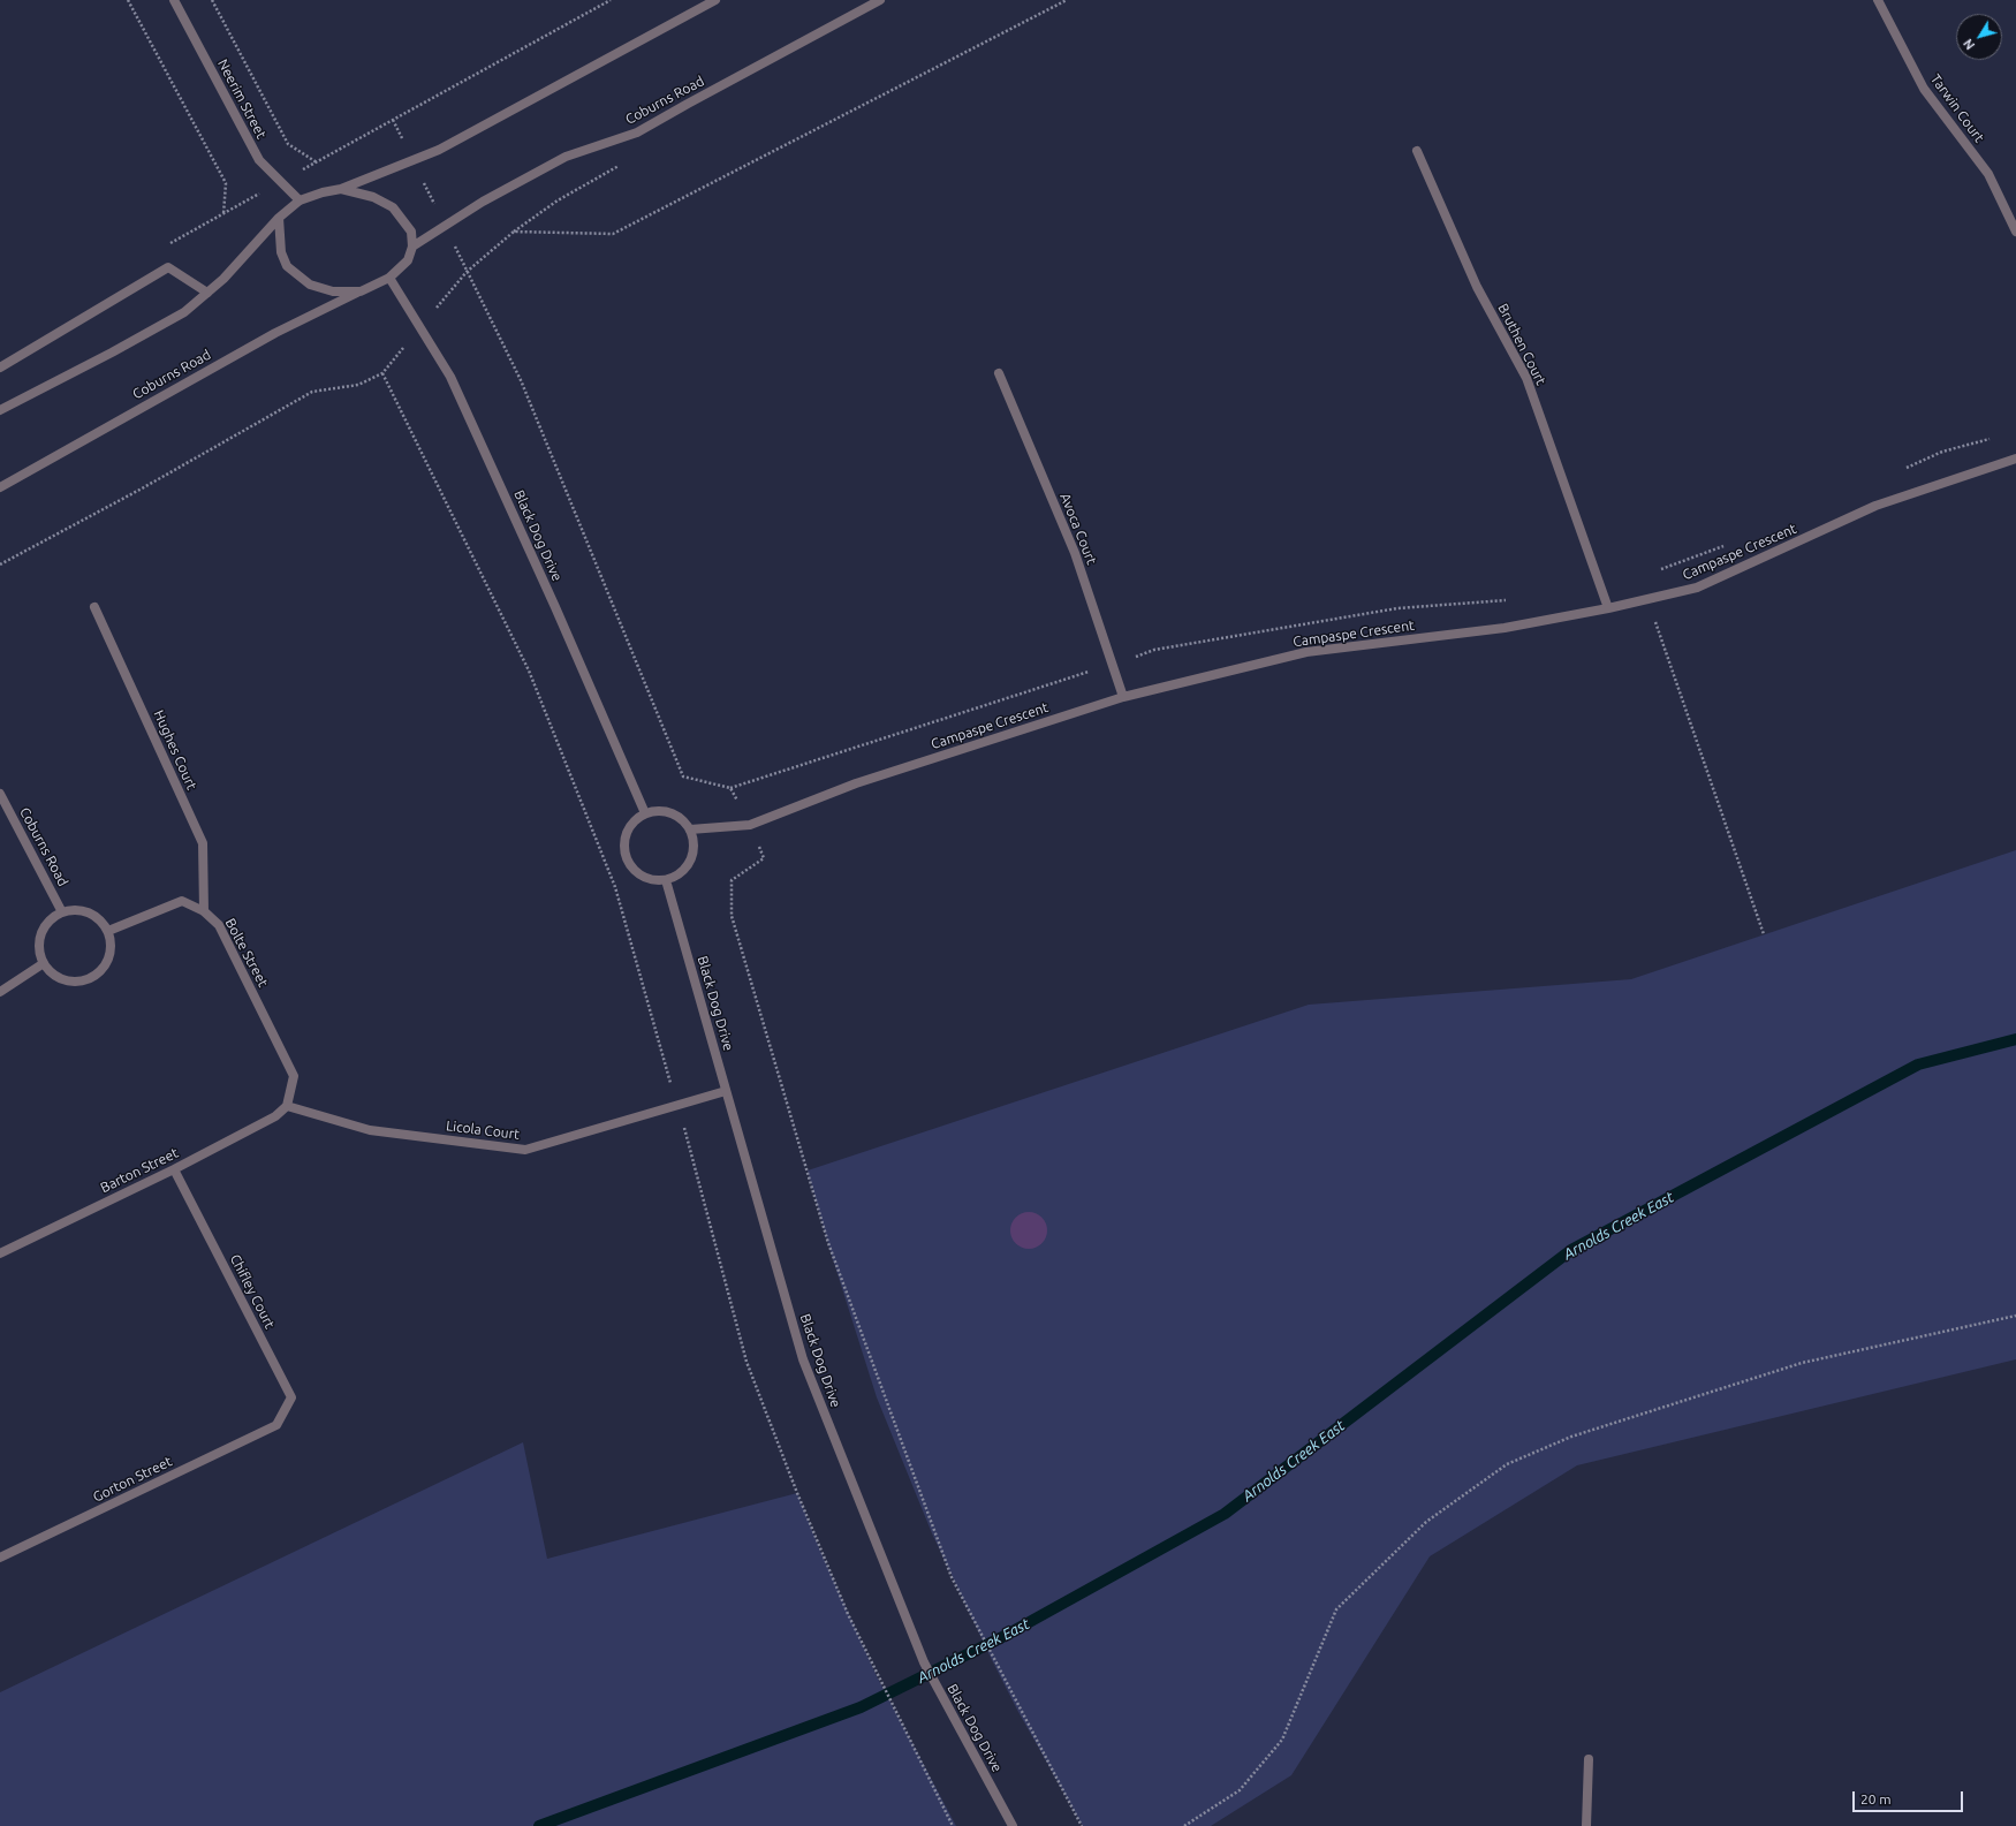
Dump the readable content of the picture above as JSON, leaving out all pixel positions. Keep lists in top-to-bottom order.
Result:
{
  "streets": {
    "street": [
      "Neerim Street",
      "Coburns Road",
      "Tarwin Court",
      "Bruthen Court",
      "Avoca Court",
      "Black Dog Drive",
      "Campaspe Crescent",
      "Hughes Court",
      "Bolte Street",
      "Licola Court",
      "Barton Street",
      "Chifley Court",
      "Gorton Street"
    ]
  },
  "crossings": [
    ["Neerim Street", "Coburns Road"],
    ["Neerim Street", "Black Dog Drive"],
    ["Coburns Road", "Black Dog Drive"],
    ["Coburns Road", "Bolte Street"],
    ["Bruthen Court", "Campaspe Crescent"],
    ["Avoca Court", "Campaspe Crescent"],
    ["Black Dog Drive", "Campaspe Crescent"],
    ["Black Dog Drive", "Licola Court"],
    ["Hughes Court", "Bolte Street"],
    ["Bolte Street", "Licola Court"],
    ["Bolte Street", "Barton Street"],
    ["Licola Court", "Barton Street"],
    ["Barton Street", "Chifley Court"],
    ["Chifley Court", "Gorton Street"]
  ],
  "water": ["Arnolds Creek East"],
  "scale_bar": "20 m",
  "north": "bottom left"
}
